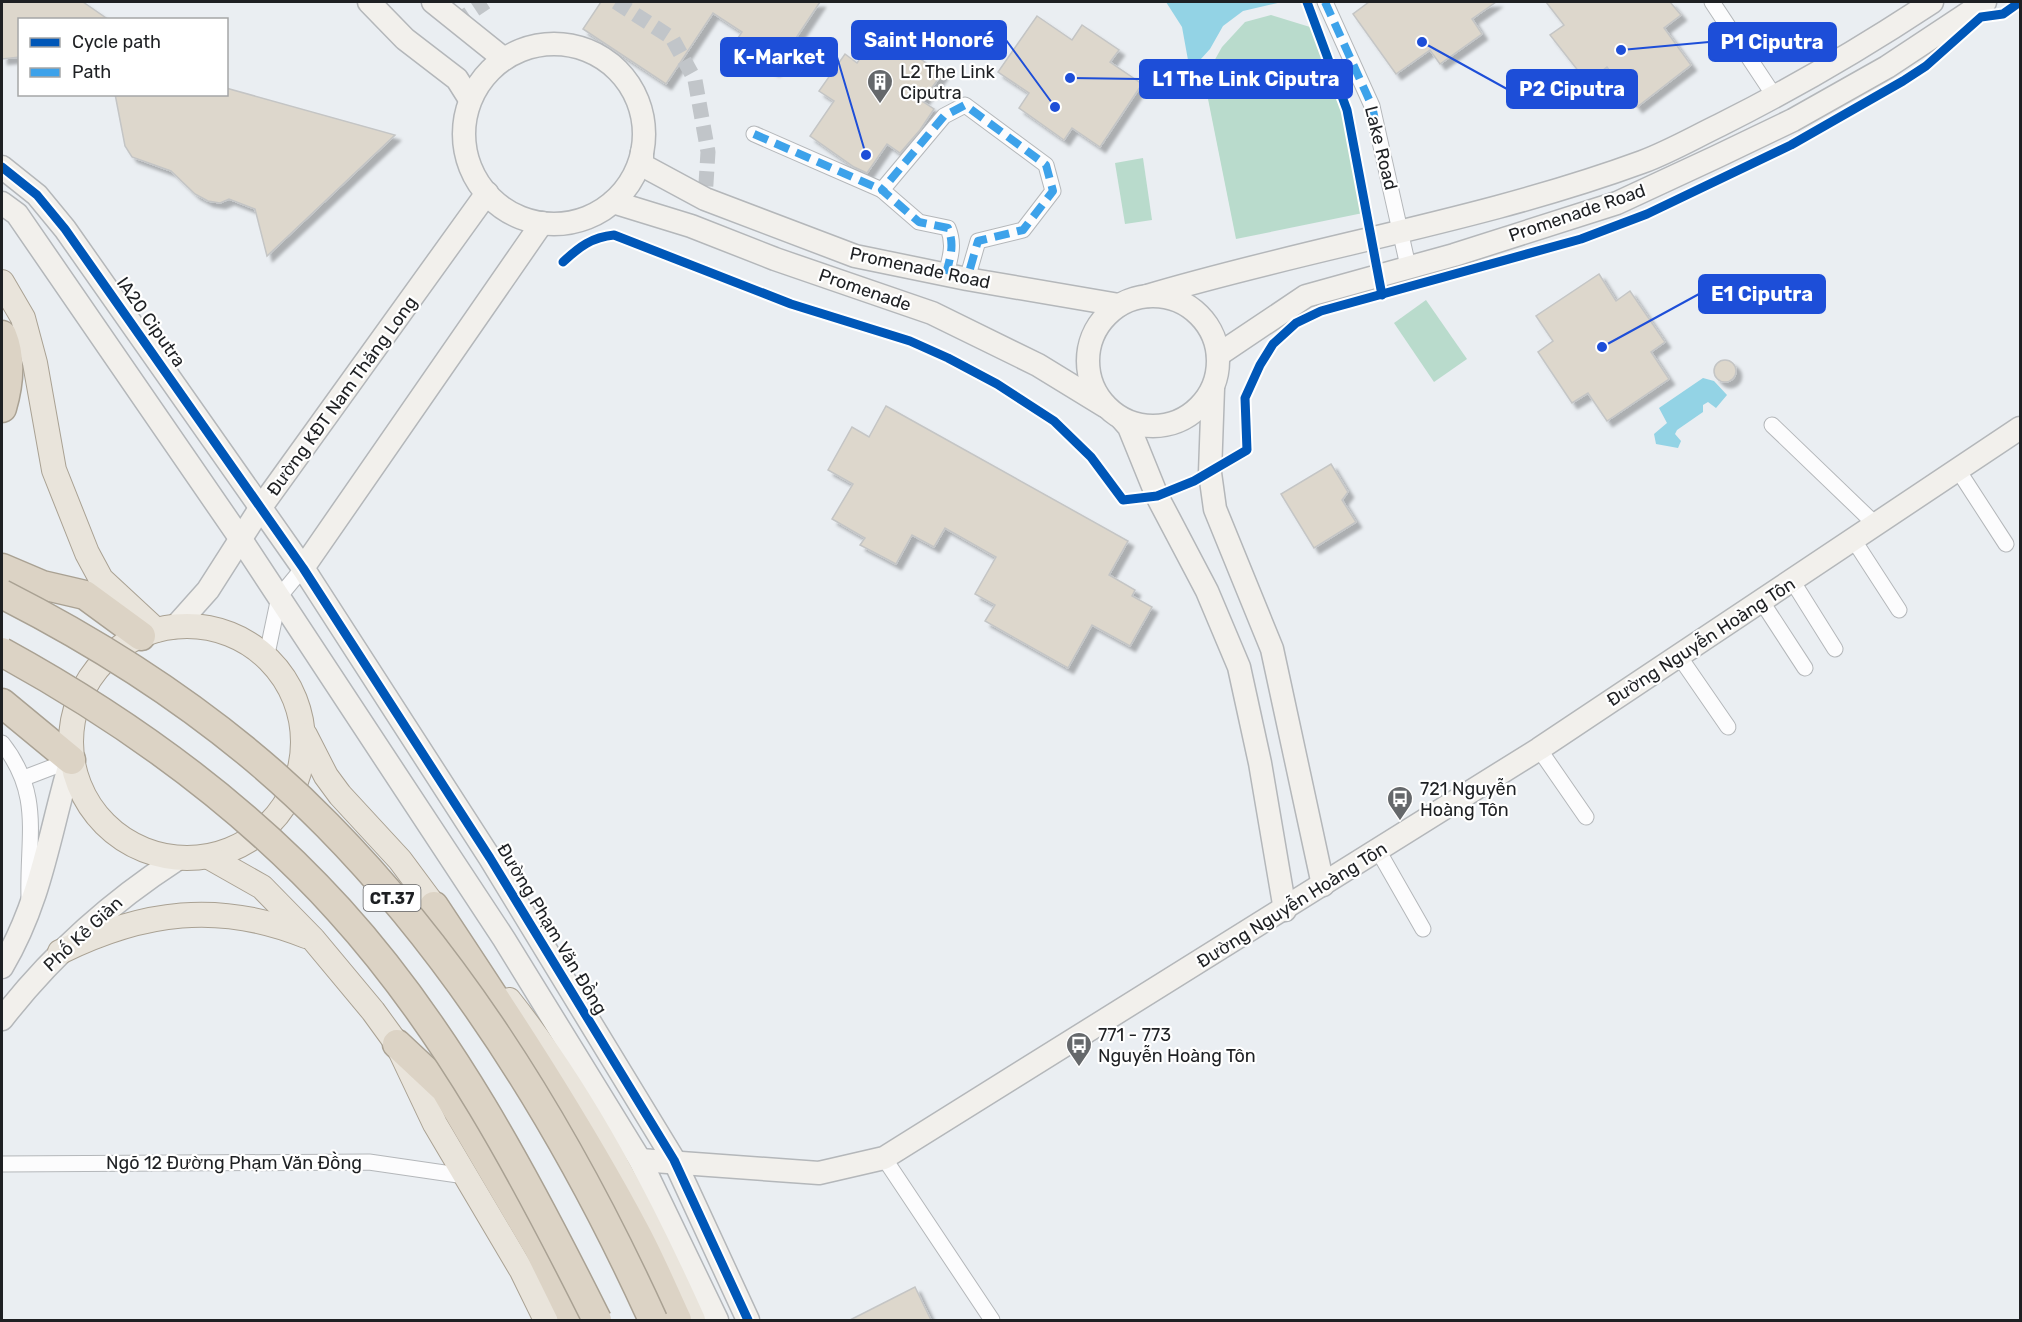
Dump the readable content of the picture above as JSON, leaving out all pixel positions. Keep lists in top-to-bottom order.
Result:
{
  "streets": {
    "highway": ["CT.37"],
    "street": [
      "Lake Road",
      "Promenade Road",
      "Promenade",
      "IA20 Ciputra",
      "Đường KĐT Nam Thăng Long",
      "Đường Nguyễn Hoàng Tôn",
      "Đường Phạm Văn Đồng",
      "Phố Kẻ Giàn",
      "Ngõ 12 Đường Phạm Văn Đồng"
    ]
  },
  "crossings": [
    ["Lake Road", "Promenade Road"],
    ["Promenade Road", "Promenade"],
    ["Promenade Road", "Đường KĐT Nam Thăng Long"],
    ["Promenade", "Đường KĐT Nam Thăng Long"],
    ["IA20 Ciputra", "Đường KĐT Nam Thăng Long"],
    ["IA20 Ciputra", "Đường Phạm Văn Đồng"],
    ["Đường Nguyễn Hoàng Tôn", "Đường Phạm Văn Đồng"]
  ],
  "places": {
    "other": [
      "P2 Ciputra",
      "P1 Ciputra",
      "L1 The Link Ciputra",
      "Saint Honoré",
      "K-Market",
      "E1 Ciputra"
    ],
    "building": ["L2 The Link Ciputra"],
    "bus stop": ["721 Nguyễn Hoàng Tôn", "771 - 773 Nguyễn Hoàng Tôn"]
  },
  "legend": ["Cycle path", "Path"]
}
